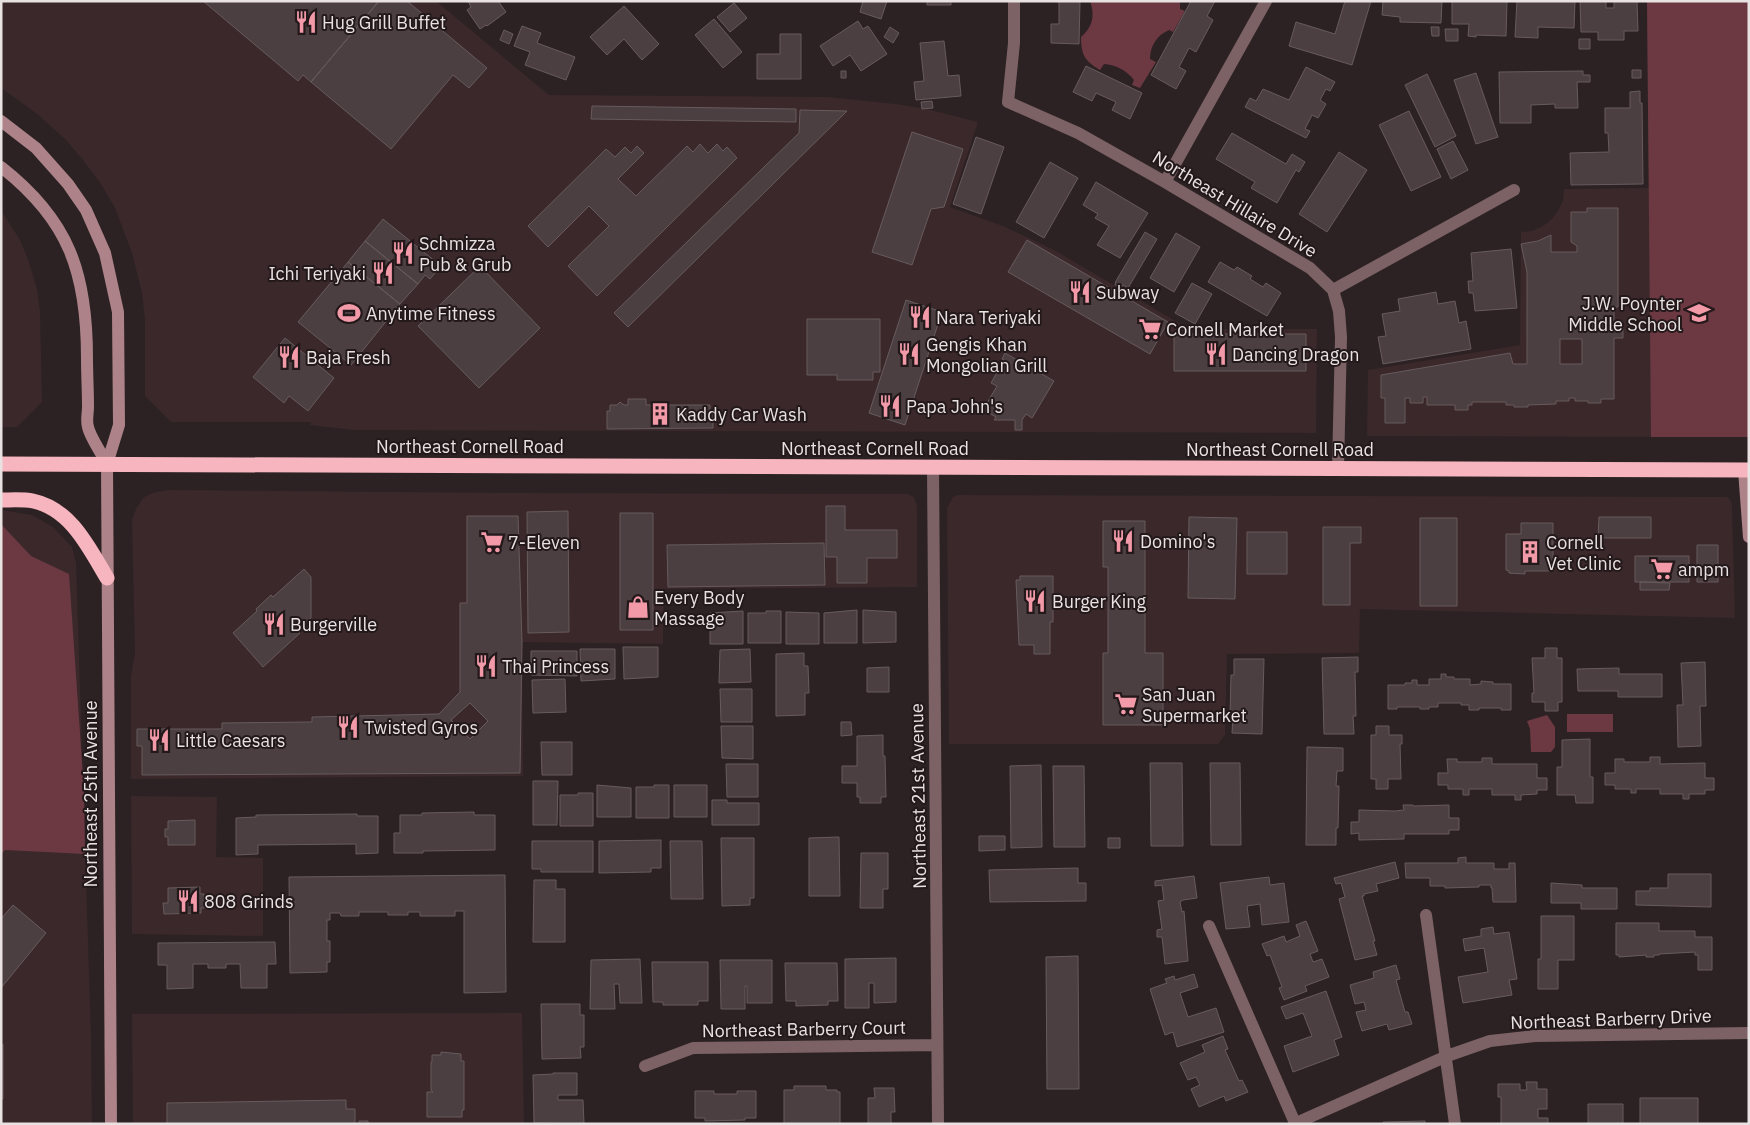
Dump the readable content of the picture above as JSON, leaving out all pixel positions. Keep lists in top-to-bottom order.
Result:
{
  "streets": {
    "highway": ["Northeast Cornell Road"],
    "main road": ["Northeast 25th Avenue"],
    "street": [
      "Northeast Hillaire Drive",
      "Northeast 21st Avenue",
      "Northeast Barberry Drive",
      "Northeast Barberry Court"
    ]
  },
  "crossings": [
    ["Northeast Cornell Road", "Northeast 25th Avenue"],
    ["Northeast Cornell Road", "Northeast 21st Avenue"],
    ["Northeast 21st Avenue", "Northeast Barberry Court"]
  ],
  "places": {
    "restaurant": [
      "Hug Grill Buffet",
      "Schmizza Pub & Grub",
      "Ichi Teriyaki",
      "Subway",
      "Nara Teriyaki",
      "Gengis Khan Mongolian Grill",
      "Dancing Dragon",
      "Baja Fresh",
      "Papa John's",
      "Domino's",
      "Burger King",
      "Burgerville",
      "Thai Princess",
      "Twisted Gyros",
      "Little Caesars",
      "808 Grinds"
    ],
    "sports": ["Anytime Fitness"],
    "school or university": ["J.W. Poynter Middle School"],
    "supermarket": [
      "Cornell Market",
      "7-Eleven",
      "ampm",
      "San Juan Supermarket"
    ],
    "building": ["Kaddy Car Wash", "Cornell Vet Clinic"],
    "shop": ["Every Body Massage"]
  }
}
